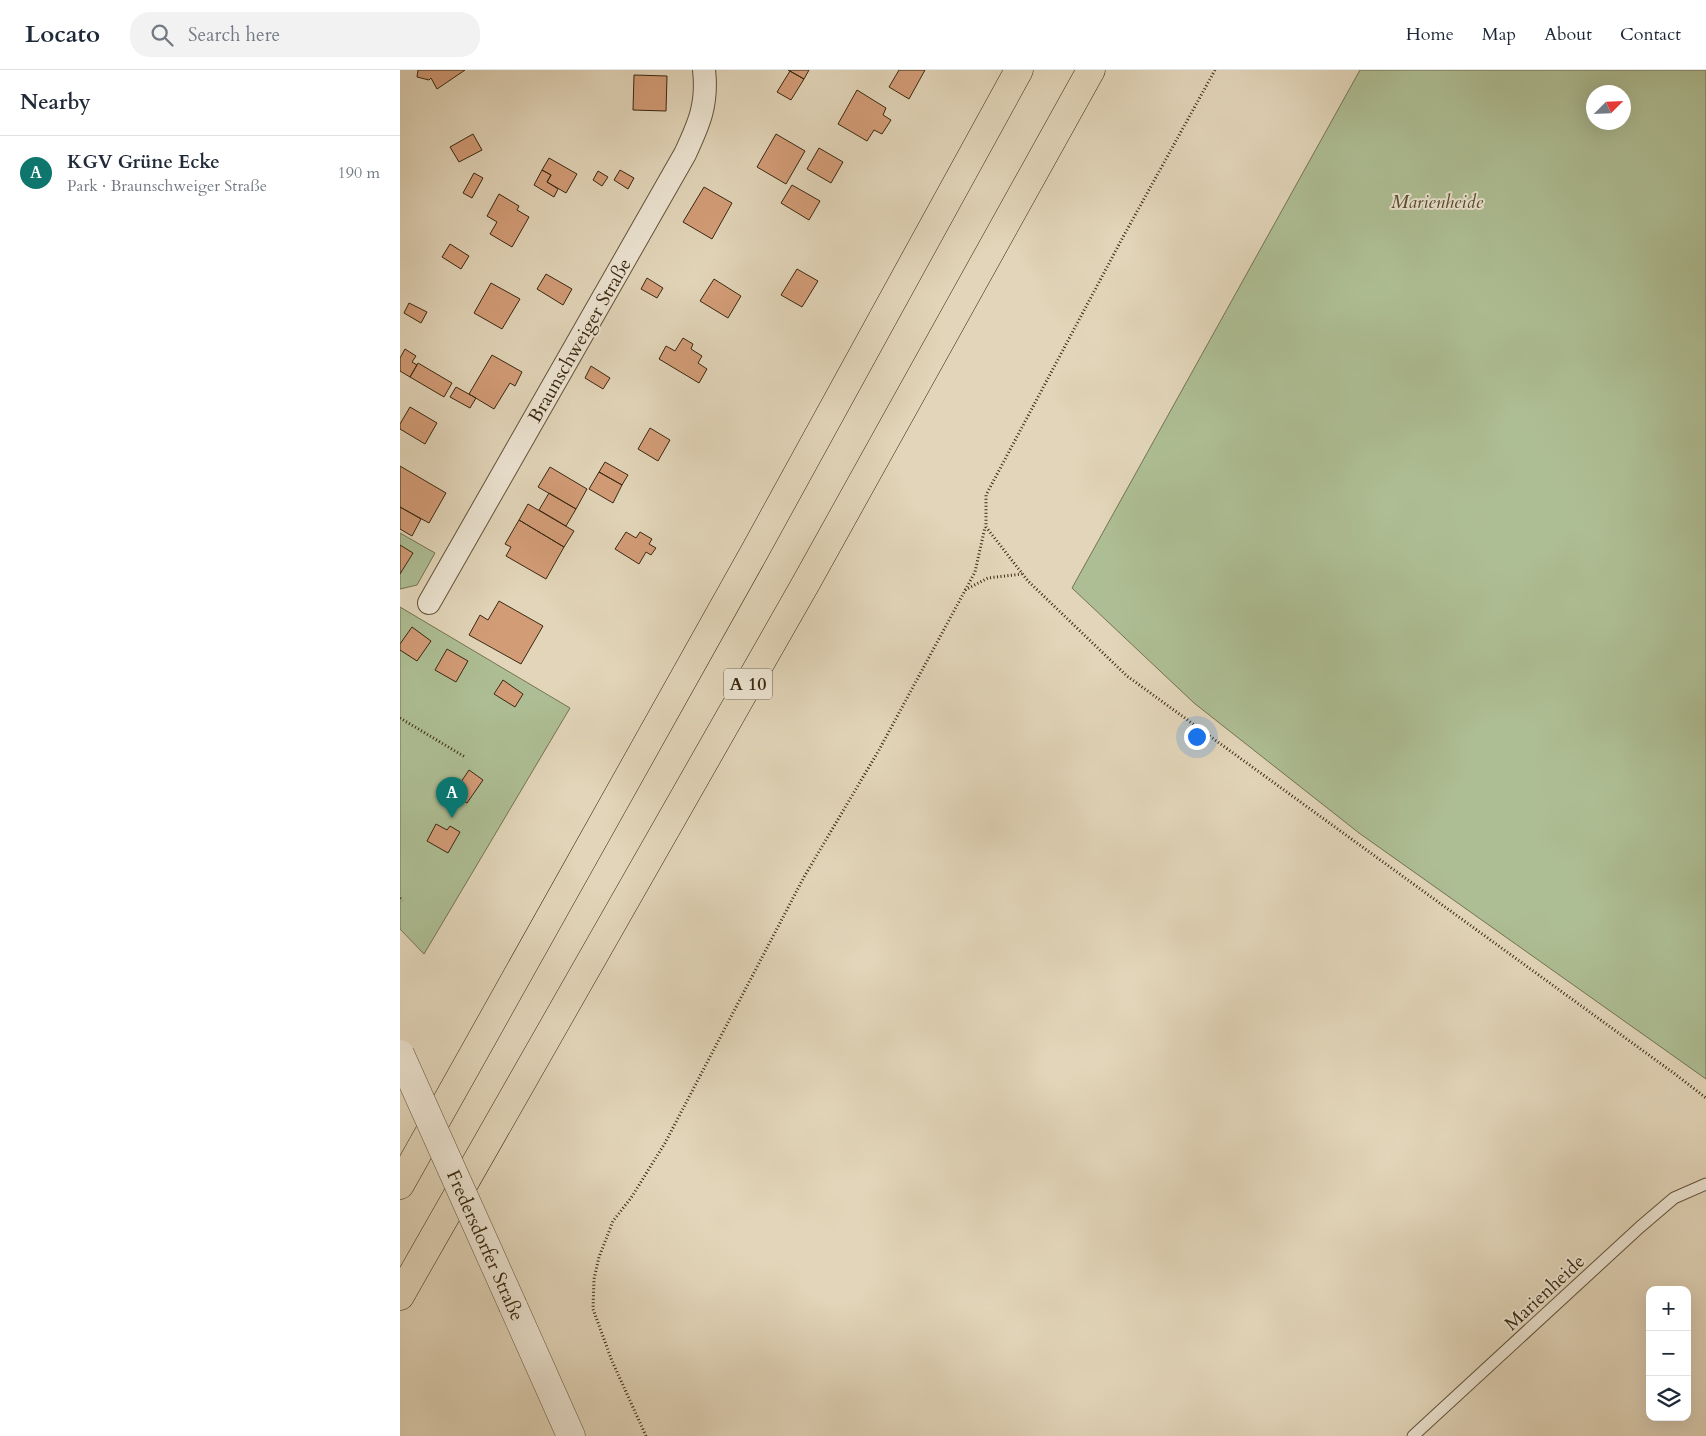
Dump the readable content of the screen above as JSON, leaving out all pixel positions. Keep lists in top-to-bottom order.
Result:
{
  "streets": {
    "highway": ["A 10"],
    "street": ["Braunschweiger Straße", "Fredersdorfer Straße"],
    "lane": ["Marienheide"]
  },
  "parks": ["Marienheide"],
  "north": "top right",
  "page": {
    "header": "Locato",
    "search": "Search here",
    "nav": [
      "Home",
      "Map",
      "About",
      "Contact"
    ],
    "heading": "Nearby",
    "list": [
      {
        "mark": "A",
        "name": "KGV Grüne Ecke",
        "note": "Park · Braunschweiger Straße",
        "value": "190 m"
      }
    ],
    "pins": "A",
    "map_buttons": ["+", "−"]
  }
}
